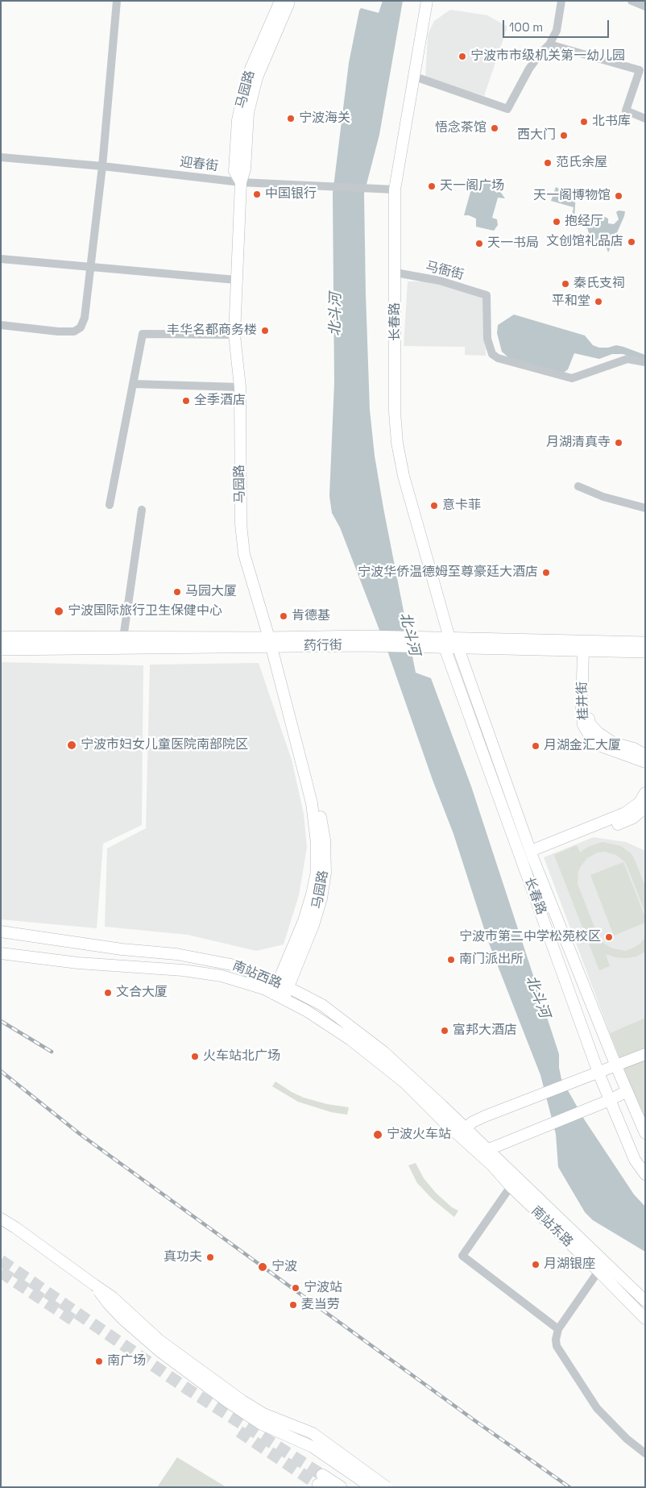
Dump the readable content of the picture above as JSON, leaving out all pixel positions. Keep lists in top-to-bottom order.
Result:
{
  "streets": {
    "main road": [
      "马园路",
      "长春路",
      "药行街",
      "桂井街",
      "南站西路",
      "南站东路"
    ],
    "street": ["迎春街", "马衙街"]
  },
  "crossings": [
    ["马园路", "迎春街"],
    ["马园路", "药行街"],
    ["马园路", "南站西路"],
    ["迎春街", "长春路"],
    ["马衙街", "长春路"],
    ["长春路", "药行街"],
    ["药行街", "桂井街"],
    ["南站西路", "南站东路"]
  ],
  "water": ["北斗河"],
  "places": [
    "宁波市市级机关第一幼儿园",
    "宁波海关",
    "北书库",
    "悟念茶馆",
    "西大门",
    "范氏余屋",
    "天一阁广场",
    "中国银行",
    "天一阁博物馆",
    "抱经厅",
    "文创馆礼品店",
    "天一书局",
    "秦氏支祠",
    "平和堂",
    "丰华名都商务楼",
    "全季酒店",
    "月湖清真寺",
    "意卡菲",
    "宁波华侨温德姆至尊豪廷大酒店",
    "马园大厦",
    "宁波国际旅行卫生保健中心",
    "肯德基",
    "宁波市妇女儿童医院南部院区",
    "月湖金汇大厦",
    "宁波市第二中学松苑校区",
    "南门派出所",
    "文合大厦",
    "富邦大酒店",
    "火车站北广场",
    "宁波火车站",
    "真功夫",
    "月湖银座",
    "宁波",
    "宁波站",
    "麦当劳",
    "南广场"
  ],
  "scale_bar": "100 m"
}
